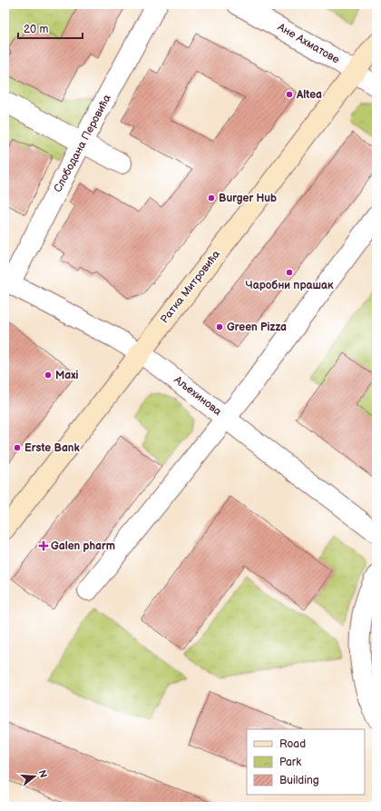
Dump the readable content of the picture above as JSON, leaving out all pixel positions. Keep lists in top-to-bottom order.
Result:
{
  "streets": {
    "main road": ["Ратка Митровића"],
    "street": ["Ане Ахматове", "Слободана Перовића", "Аљехинова"]
  },
  "crossings": [
    ["Ане Ахматове", "Ратка Митровића"],
    ["Слободана Перовића", "Аљехинова"],
    ["Ратка Митровића", "Аљехинова"]
  ],
  "places": {
    "other": [
      "Altea",
      "Burger Hub",
      "Чаробни прашак",
      "Green Pizza",
      "Maxi",
      "Erste Bank"
    ],
    "health": ["Galen pharm"]
  },
  "legend": ["Road", "Park", "Building"],
  "scale_bar": "20 m",
  "north": "right"
}
